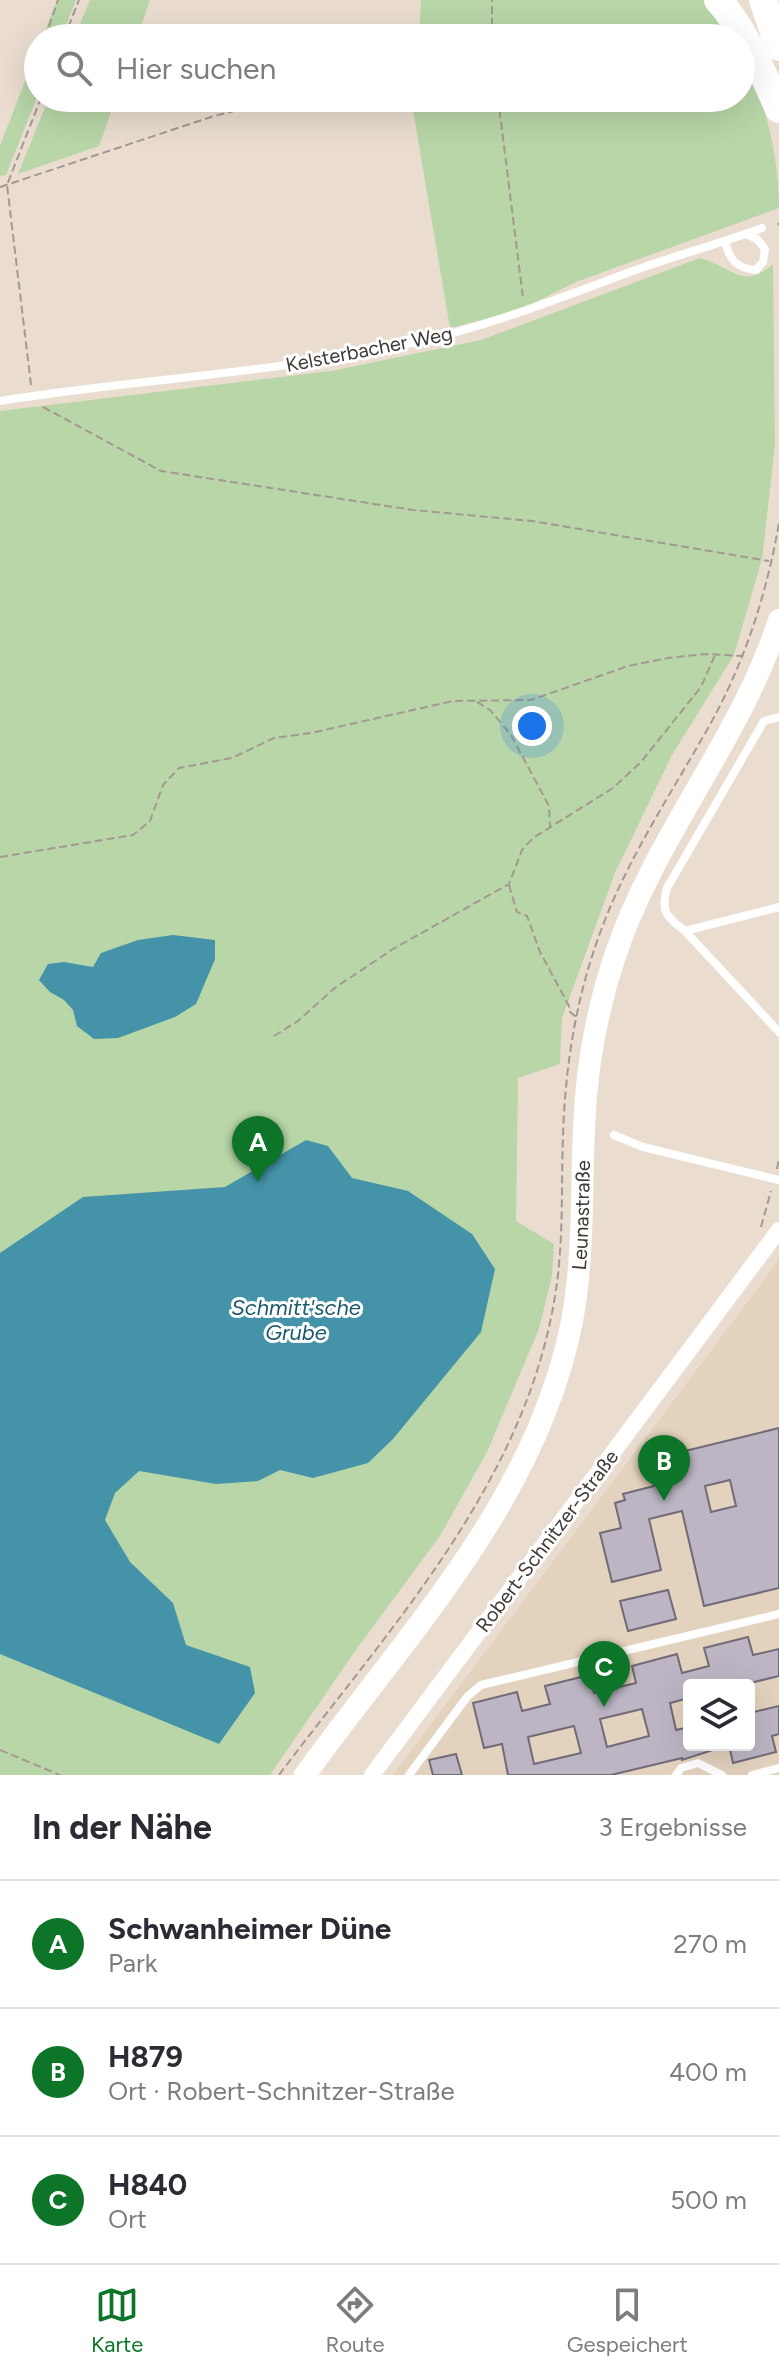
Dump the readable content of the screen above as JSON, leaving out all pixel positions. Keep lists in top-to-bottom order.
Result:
{
  "streets": {
    "main road": ["Leunastraße"],
    "street": ["Robert-Schnitzer-Straße"],
    "lane": ["Kelsterbacher Weg"]
  },
  "water": ["Schmitt'sche Grube"],
  "page": {
    "search": "Hier suchen",
    "pins": ["A", "B", "C"],
    "heading": ["In der Nähe", "3 Ergebnisse"],
    "list": [
      {
        "mark": "A",
        "name": "Schwanheimer Düne",
        "note": "Park",
        "value": "270 m"
      },
      {
        "mark": "B",
        "name": "H879",
        "note": "Ort · Robert-Schnitzer-Straße",
        "value": "400 m"
      },
      {
        "mark": "C",
        "name": "H840",
        "note": "Ort",
        "value": "500 m"
      }
    ],
    "nav": ["Karte", "Route", "Gespeichert"]
  }
}
